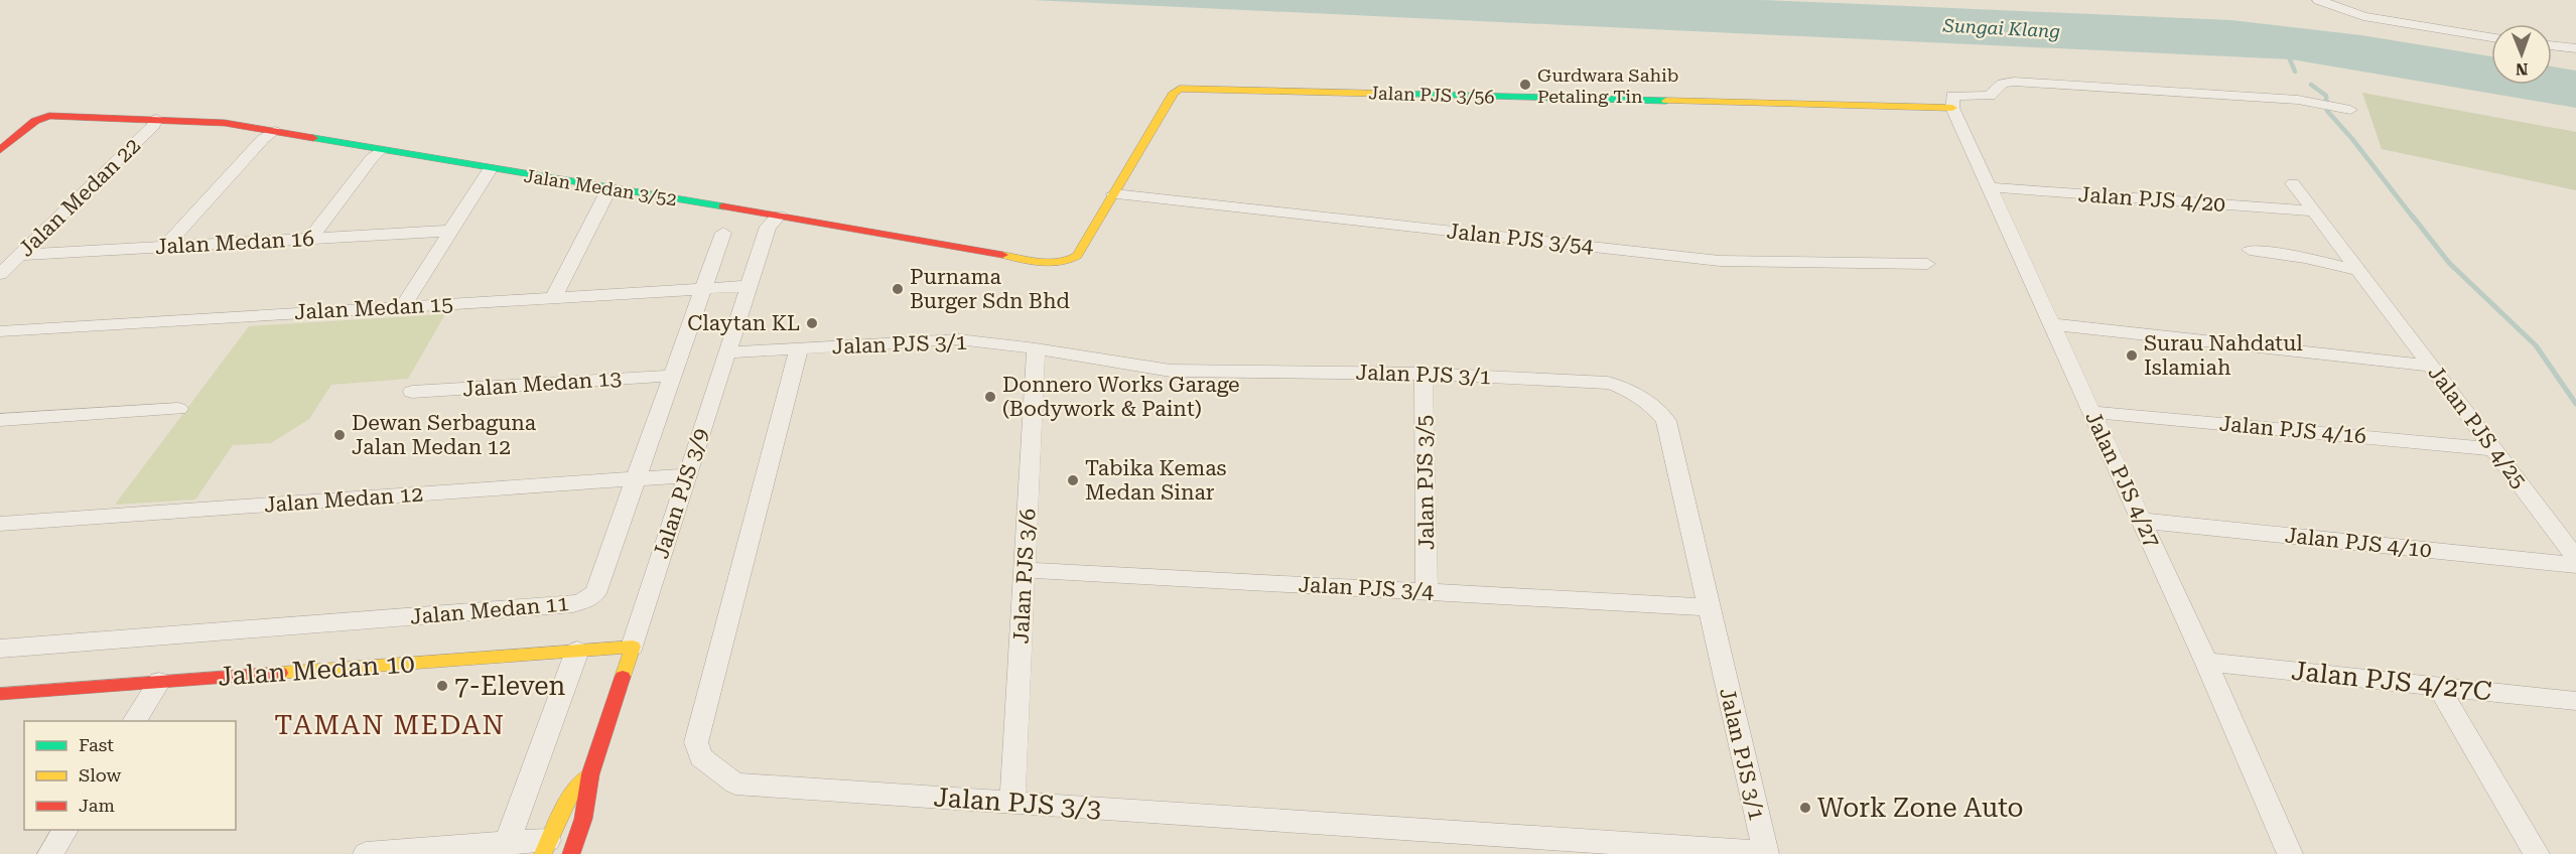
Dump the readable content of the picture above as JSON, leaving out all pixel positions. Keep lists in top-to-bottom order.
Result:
{
  "streets": {
    "street": [
      "Jalan PJS 3/56",
      "Jalan Medan 3/52",
      "Jalan Medan 22",
      "Jalan PJS 4/20",
      "Jalan PJS 3/54",
      "Jalan Medan 16",
      "Jalan Medan 15",
      "Jalan PJS 3/1",
      "Jalan Medan 13",
      "Jalan PJS 4/25",
      "Jalan PJS 4/16",
      "Jalan PJS 4/27",
      "Jalan PJS 3/5",
      "Jalan PJS 3/9",
      "Jalan Medan 12",
      "Jalan PJS 4/10",
      "Jalan PJS 3/6",
      "Jalan PJS 3/4",
      "Jalan Medan 11",
      "Jalan Medan 10",
      "Jalan PJS 4/27C",
      "Jalan PJS 3/3"
    ]
  },
  "crossings": [
    ["Jalan PJS 3/56", "Jalan Medan 3/52"],
    ["Jalan PJS 3/56", "Jalan PJS 3/54"],
    ["Jalan PJS 3/56", "Jalan PJS 4/27"],
    ["Jalan Medan 3/52", "Jalan Medan 22"],
    ["Jalan Medan 3/52", "Jalan PJS 3/54"],
    ["Jalan Medan 3/52", "Jalan PJS 3/9"],
    ["Jalan Medan 22", "Jalan Medan 16"],
    ["Jalan PJS 4/20", "Jalan PJS 4/27"],
    ["Jalan Medan 15", "Jalan PJS 3/9"],
    ["Jalan Medan 15", "Jalan Medan 11"],
    ["Jalan PJS 3/1", "Jalan PJS 3/5"],
    ["Jalan PJS 3/1", "Jalan PJS 3/9"],
    ["Jalan PJS 3/1", "Jalan PJS 3/6"],
    ["Jalan PJS 3/1", "Jalan PJS 3/4"],
    ["Jalan PJS 3/1", "Jalan PJS 3/3"],
    ["Jalan Medan 13", "Jalan Medan 11"],
    ["Jalan PJS 4/25", "Jalan PJS 4/16"],
    ["Jalan PJS 4/16", "Jalan PJS 4/27"],
    ["Jalan PJS 4/27", "Jalan PJS 4/10"],
    ["Jalan PJS 4/27", "Jalan PJS 4/27C"],
    ["Jalan PJS 3/5", "Jalan PJS 3/4"],
    ["Jalan PJS 3/9", "Jalan Medan 12"],
    ["Jalan PJS 3/9", "Jalan Medan 10"],
    ["Jalan Medan 12", "Jalan Medan 11"],
    ["Jalan PJS 3/6", "Jalan PJS 3/4"],
    ["Jalan PJS 3/6", "Jalan PJS 3/3"]
  ],
  "districts": ["TAMAN MEDAN"],
  "water": ["Sungai Klang"],
  "places": [
    "Gurdwara Sahib Petaling Tin",
    "Purnama Burger Sdn Bhd",
    "Claytan KL",
    "Surau Nahdatul Islamiah",
    "Donnero Works Garage (Bodywork & Paint)",
    "Dewan Serbaguna Jalan Medan 12",
    "Tabika Kemas Medan Sinar",
    "7-Eleven",
    "Work Zone Auto"
  ],
  "legend": ["Fast", "Slow", "Jam"],
  "north": "bottom"
}
